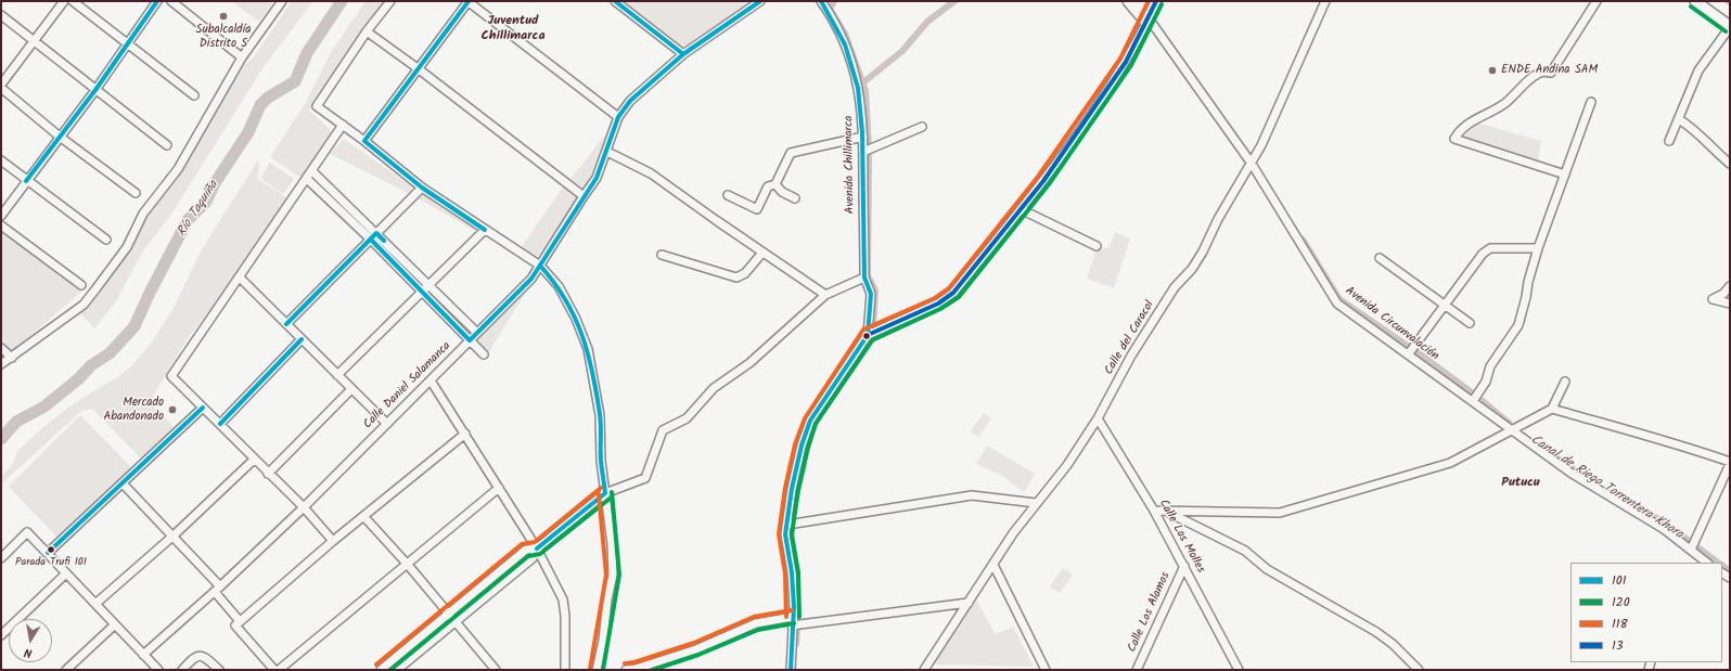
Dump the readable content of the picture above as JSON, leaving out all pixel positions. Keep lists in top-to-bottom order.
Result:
{
  "streets": {
    "main road": ["Avenida Circunvalación"],
    "street": [
      "Avenida Chillimarca",
      "Calle del Caracol",
      "Calle Daniel Salamanca",
      "Calle Los Molles",
      "Calle Los Alamos"
    ]
  },
  "crossings": [
    ["Avenida Circunvalación", "Calle del Caracol"],
    ["Calle del Caracol", "Calle Los Molles"],
    ["Calle Los Molles", "Calle Los Alamos"]
  ],
  "districts": ["Juventud Chillimarca", "Putucu"],
  "water": ["Río Taquiña", "Canal de Riego Torrentera Khora"],
  "places": [
    "Subalcaldía Distrito 5",
    "ENDE Andina SAM",
    "Mercado Abandonado",
    "Parada Trufi 101"
  ],
  "lines": [
    "transit line 101",
    "transit line 118",
    "transit line 13",
    "transit line 120"
  ],
  "legend": [
    "101",
    "120",
    "118",
    "13"
  ],
  "north": "bottom"
}
